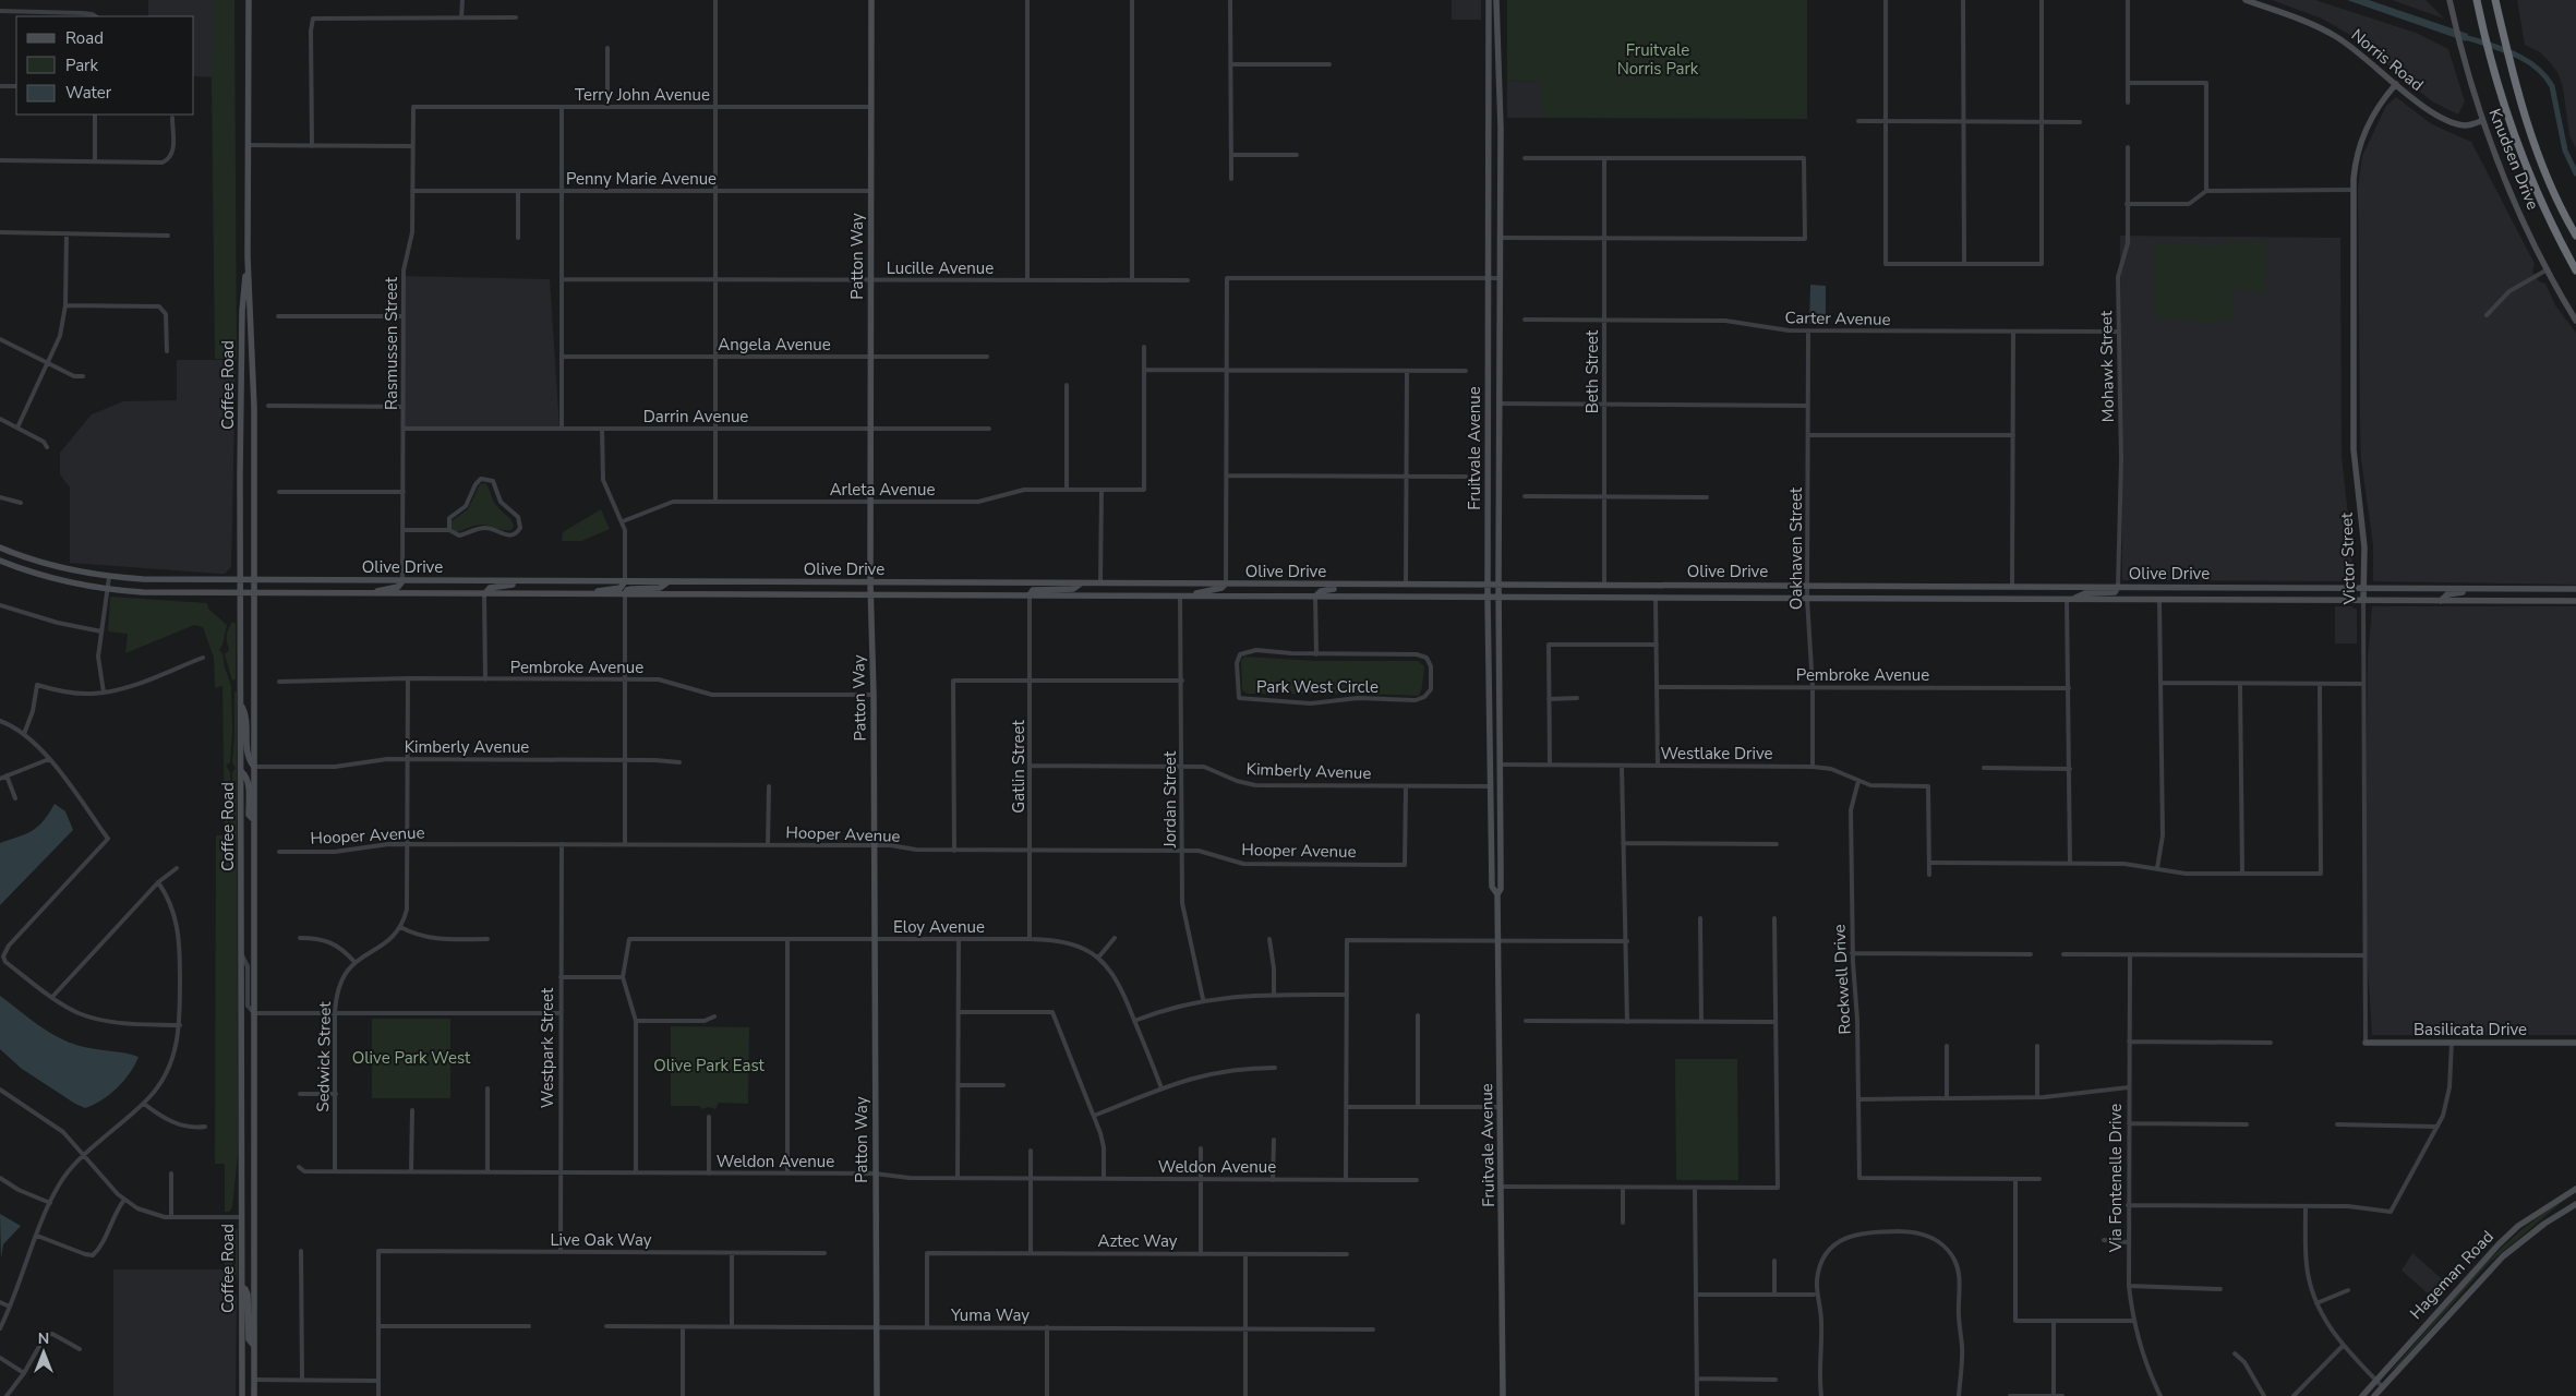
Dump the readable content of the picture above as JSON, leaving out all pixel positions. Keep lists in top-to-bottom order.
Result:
{
  "streets": {
    "main road": [
      "Norris Road",
      "Knudsen Drive",
      "Patton Way",
      "Coffee Road",
      "Fruitvale Avenue",
      "Victor Street",
      "Olive Drive",
      "Basilicata Drive",
      "Hageman Road"
    ],
    "street": [
      "Terry John Avenue",
      "Penny Marie Avenue",
      "Lucille Avenue",
      "Carter Avenue",
      "Rasmussen Street",
      "Angela Avenue",
      "Mohawk Street",
      "Beth Street",
      "Darrin Avenue",
      "Arleta Avenue",
      "Oakhaven Street",
      "Pembroke Avenue",
      "Park West Circle",
      "Kimberly Avenue",
      "Westlake Drive",
      "Gatlin Street",
      "Jordan Street",
      "Hooper Avenue",
      "Eloy Avenue",
      "Rockwell Drive",
      "Westpark Street",
      "Sedwick Street",
      "Weldon Avenue",
      "Via Fontenelle Drive",
      "Live Oak Way",
      "Aztec Way",
      "Yuma Way"
    ]
  },
  "crossings": [
    ["Norris Road", "Knudsen Drive"],
    ["Norris Road", "Victor Street"],
    ["Terry John Avenue", "Patton Way"],
    ["Terry John Avenue", "Rasmussen Street"],
    ["Penny Marie Avenue", "Patton Way"],
    ["Penny Marie Avenue", "Rasmussen Street"],
    ["Patton Way", "Lucille Avenue"],
    ["Patton Way", "Angela Avenue"],
    ["Patton Way", "Darrin Avenue"],
    ["Patton Way", "Arleta Avenue"],
    ["Patton Way", "Olive Drive"],
    ["Patton Way", "Pembroke Avenue"],
    ["Patton Way", "Hooper Avenue"],
    ["Patton Way", "Eloy Avenue"],
    ["Patton Way", "Weldon Avenue"],
    ["Patton Way", "Yuma Way"],
    ["Carter Avenue", "Mohawk Street"],
    ["Carter Avenue", "Beth Street"],
    ["Carter Avenue", "Oakhaven Street"],
    ["Rasmussen Street", "Darrin Avenue"],
    ["Rasmussen Street", "Olive Drive"],
    ["Mohawk Street", "Olive Drive"],
    ["Beth Street", "Olive Drive"],
    ["Coffee Road", "Olive Drive"],
    ["Coffee Road", "Kimberly Avenue"],
    ["Fruitvale Avenue", "Olive Drive"],
    ["Fruitvale Avenue", "Kimberly Avenue"],
    ["Fruitvale Avenue", "Westlake Drive"],
    ["Oakhaven Street", "Olive Drive"],
    ["Oakhaven Street", "Pembroke Avenue"],
    ["Oakhaven Street", "Westlake Drive"],
    ["Victor Street", "Olive Drive"],
    ["Victor Street", "Basilicata Drive"],
    ["Olive Drive", "Gatlin Street"],
    ["Olive Drive", "Jordan Street"],
    ["Pembroke Avenue", "Sedwick Street"],
    ["Kimberly Avenue", "Gatlin Street"],
    ["Kimberly Avenue", "Jordan Street"],
    ["Kimberly Avenue", "Hooper Avenue"],
    ["Kimberly Avenue", "Sedwick Street"],
    ["Westlake Drive", "Rockwell Drive"],
    ["Gatlin Street", "Hooper Avenue"],
    ["Gatlin Street", "Eloy Avenue"],
    ["Jordan Street", "Hooper Avenue"],
    ["Hooper Avenue", "Westpark Street"],
    ["Hooper Avenue", "Sedwick Street"],
    ["Westpark Street", "Weldon Avenue"],
    ["Westpark Street", "Live Oak Way"],
    ["Sedwick Street", "Weldon Avenue"],
    ["Aztec Way", "Yuma Way"]
  ],
  "parks": ["Fruitvale Norris Park", "Olive Park West", "Olive Park East"],
  "legend": ["Road", "Park", "Water"],
  "north": "top"
}
